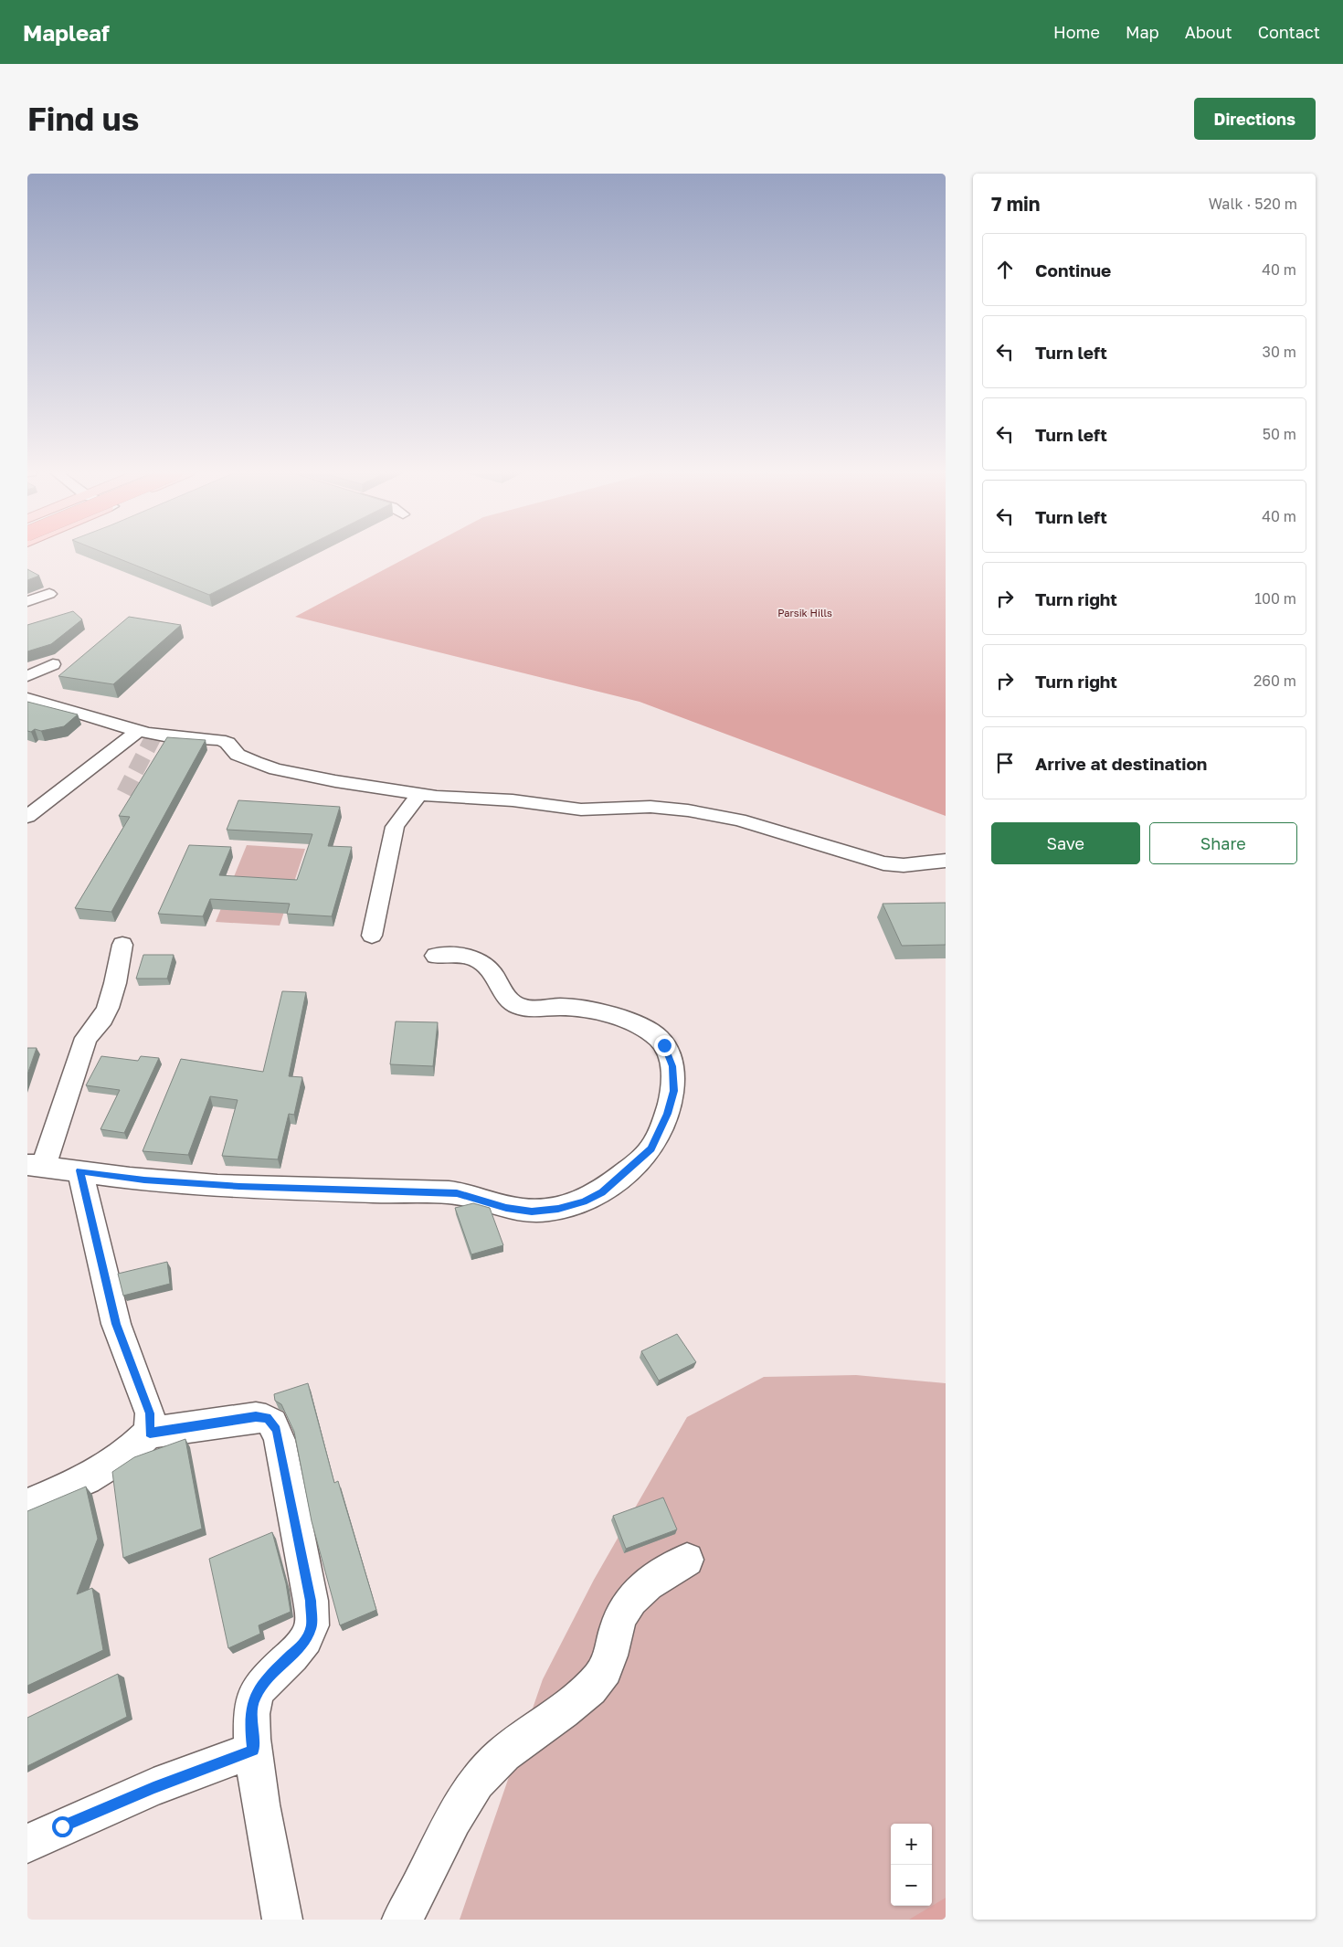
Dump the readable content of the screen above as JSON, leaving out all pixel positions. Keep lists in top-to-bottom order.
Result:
{
  "parks": ["Parsik Hills"],
  "page": {
    "header": "Mapleaf",
    "nav": [
      "Home",
      "Map",
      "About",
      "Contact"
    ],
    "buttons": [
      "Directions",
      ["Save", "Share"]
    ],
    "title": "Find us",
    "heading": ["7 min", "Walk · 520 m"],
    "list": [
      ["Continue", "40 m"],
      ["Turn left", "30 m"],
      ["Turn left", "50 m"],
      ["Turn left", "40 m"],
      ["Turn right", "100 m"],
      ["Turn right", "260 m"],
      "Arrive at destination"
    ],
    "map_buttons": ["+", "−"]
  }
}
